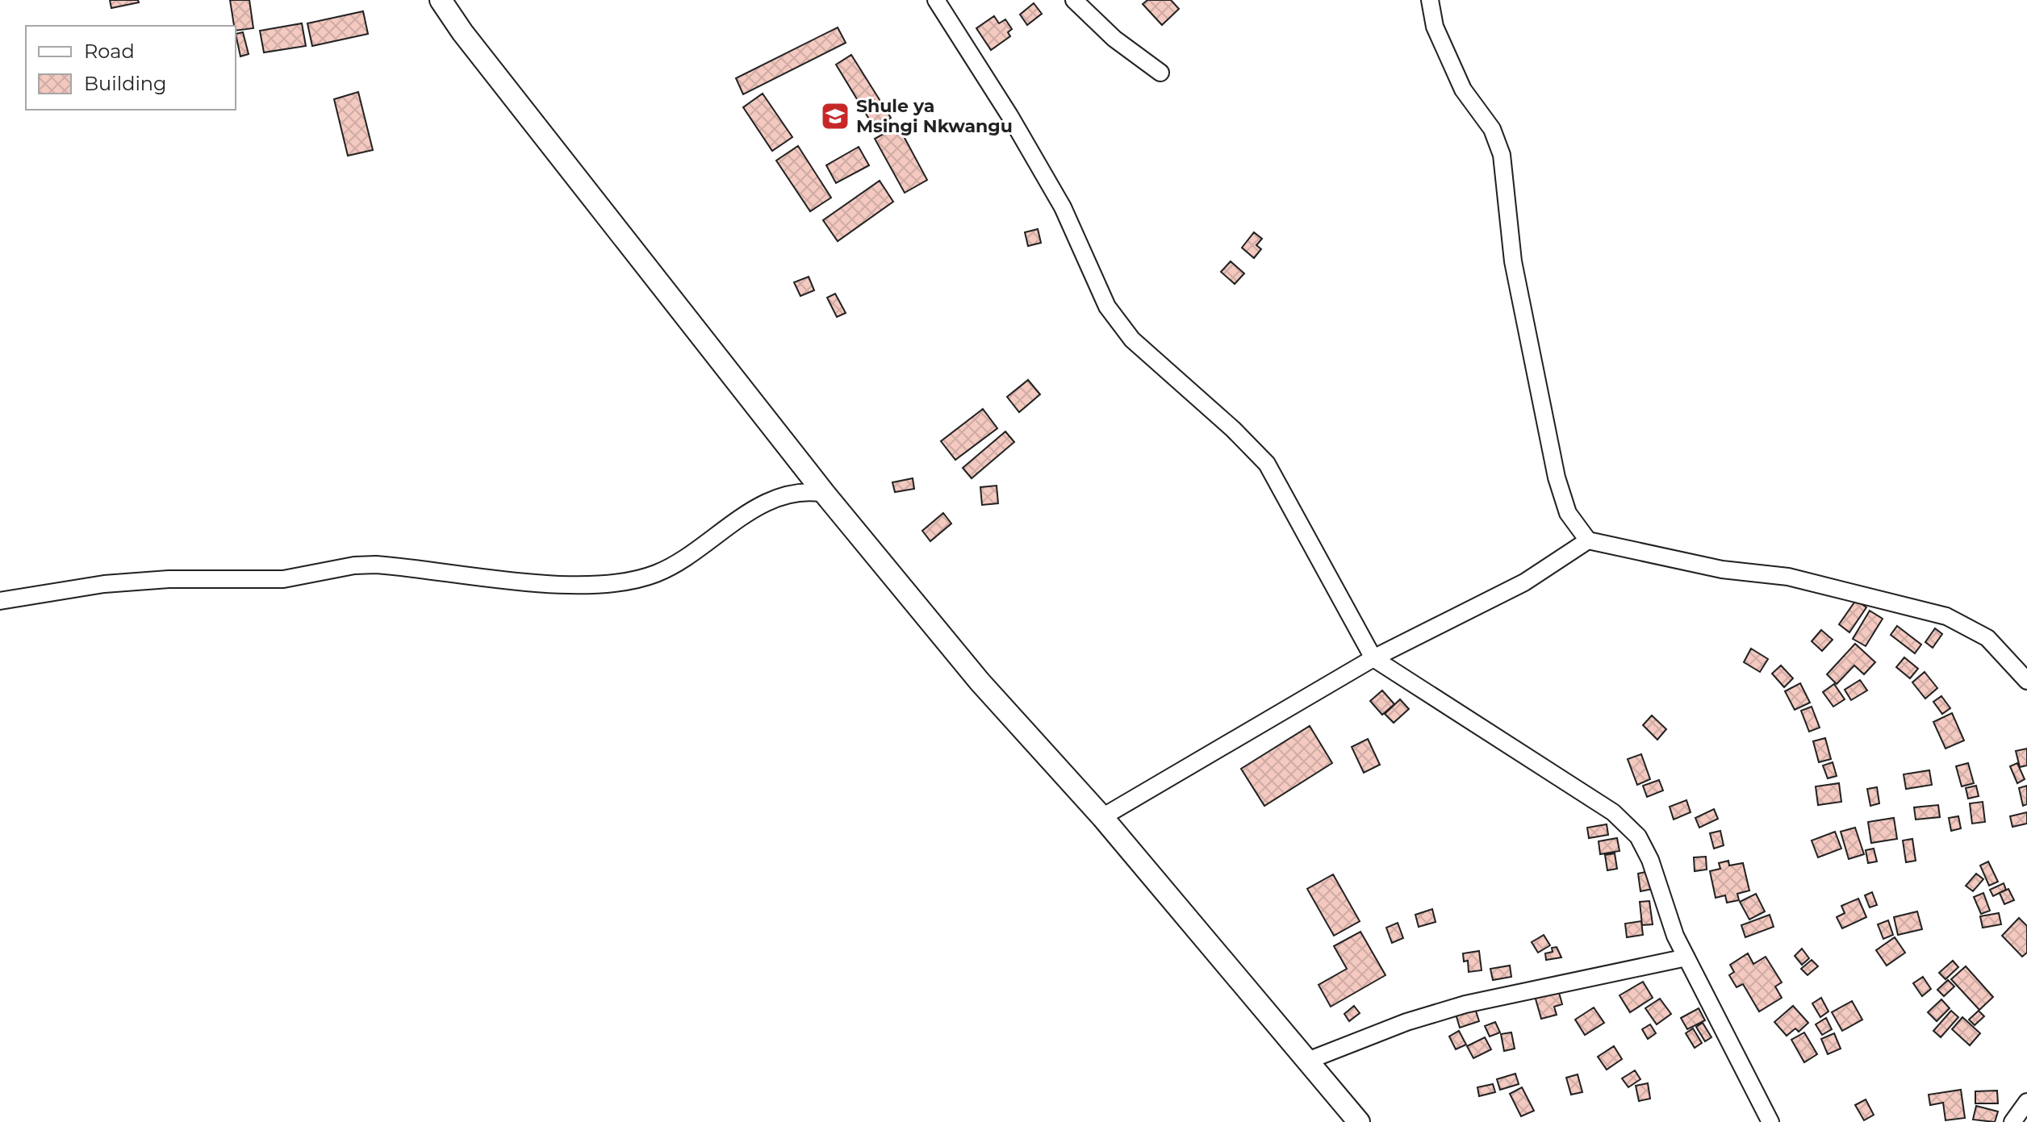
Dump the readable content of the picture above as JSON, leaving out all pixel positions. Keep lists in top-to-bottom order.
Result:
{
  "places": {
    "school or university": ["Shule ya Msingi Nkwangu"]
  },
  "legend": ["Road", "Building"]
}
